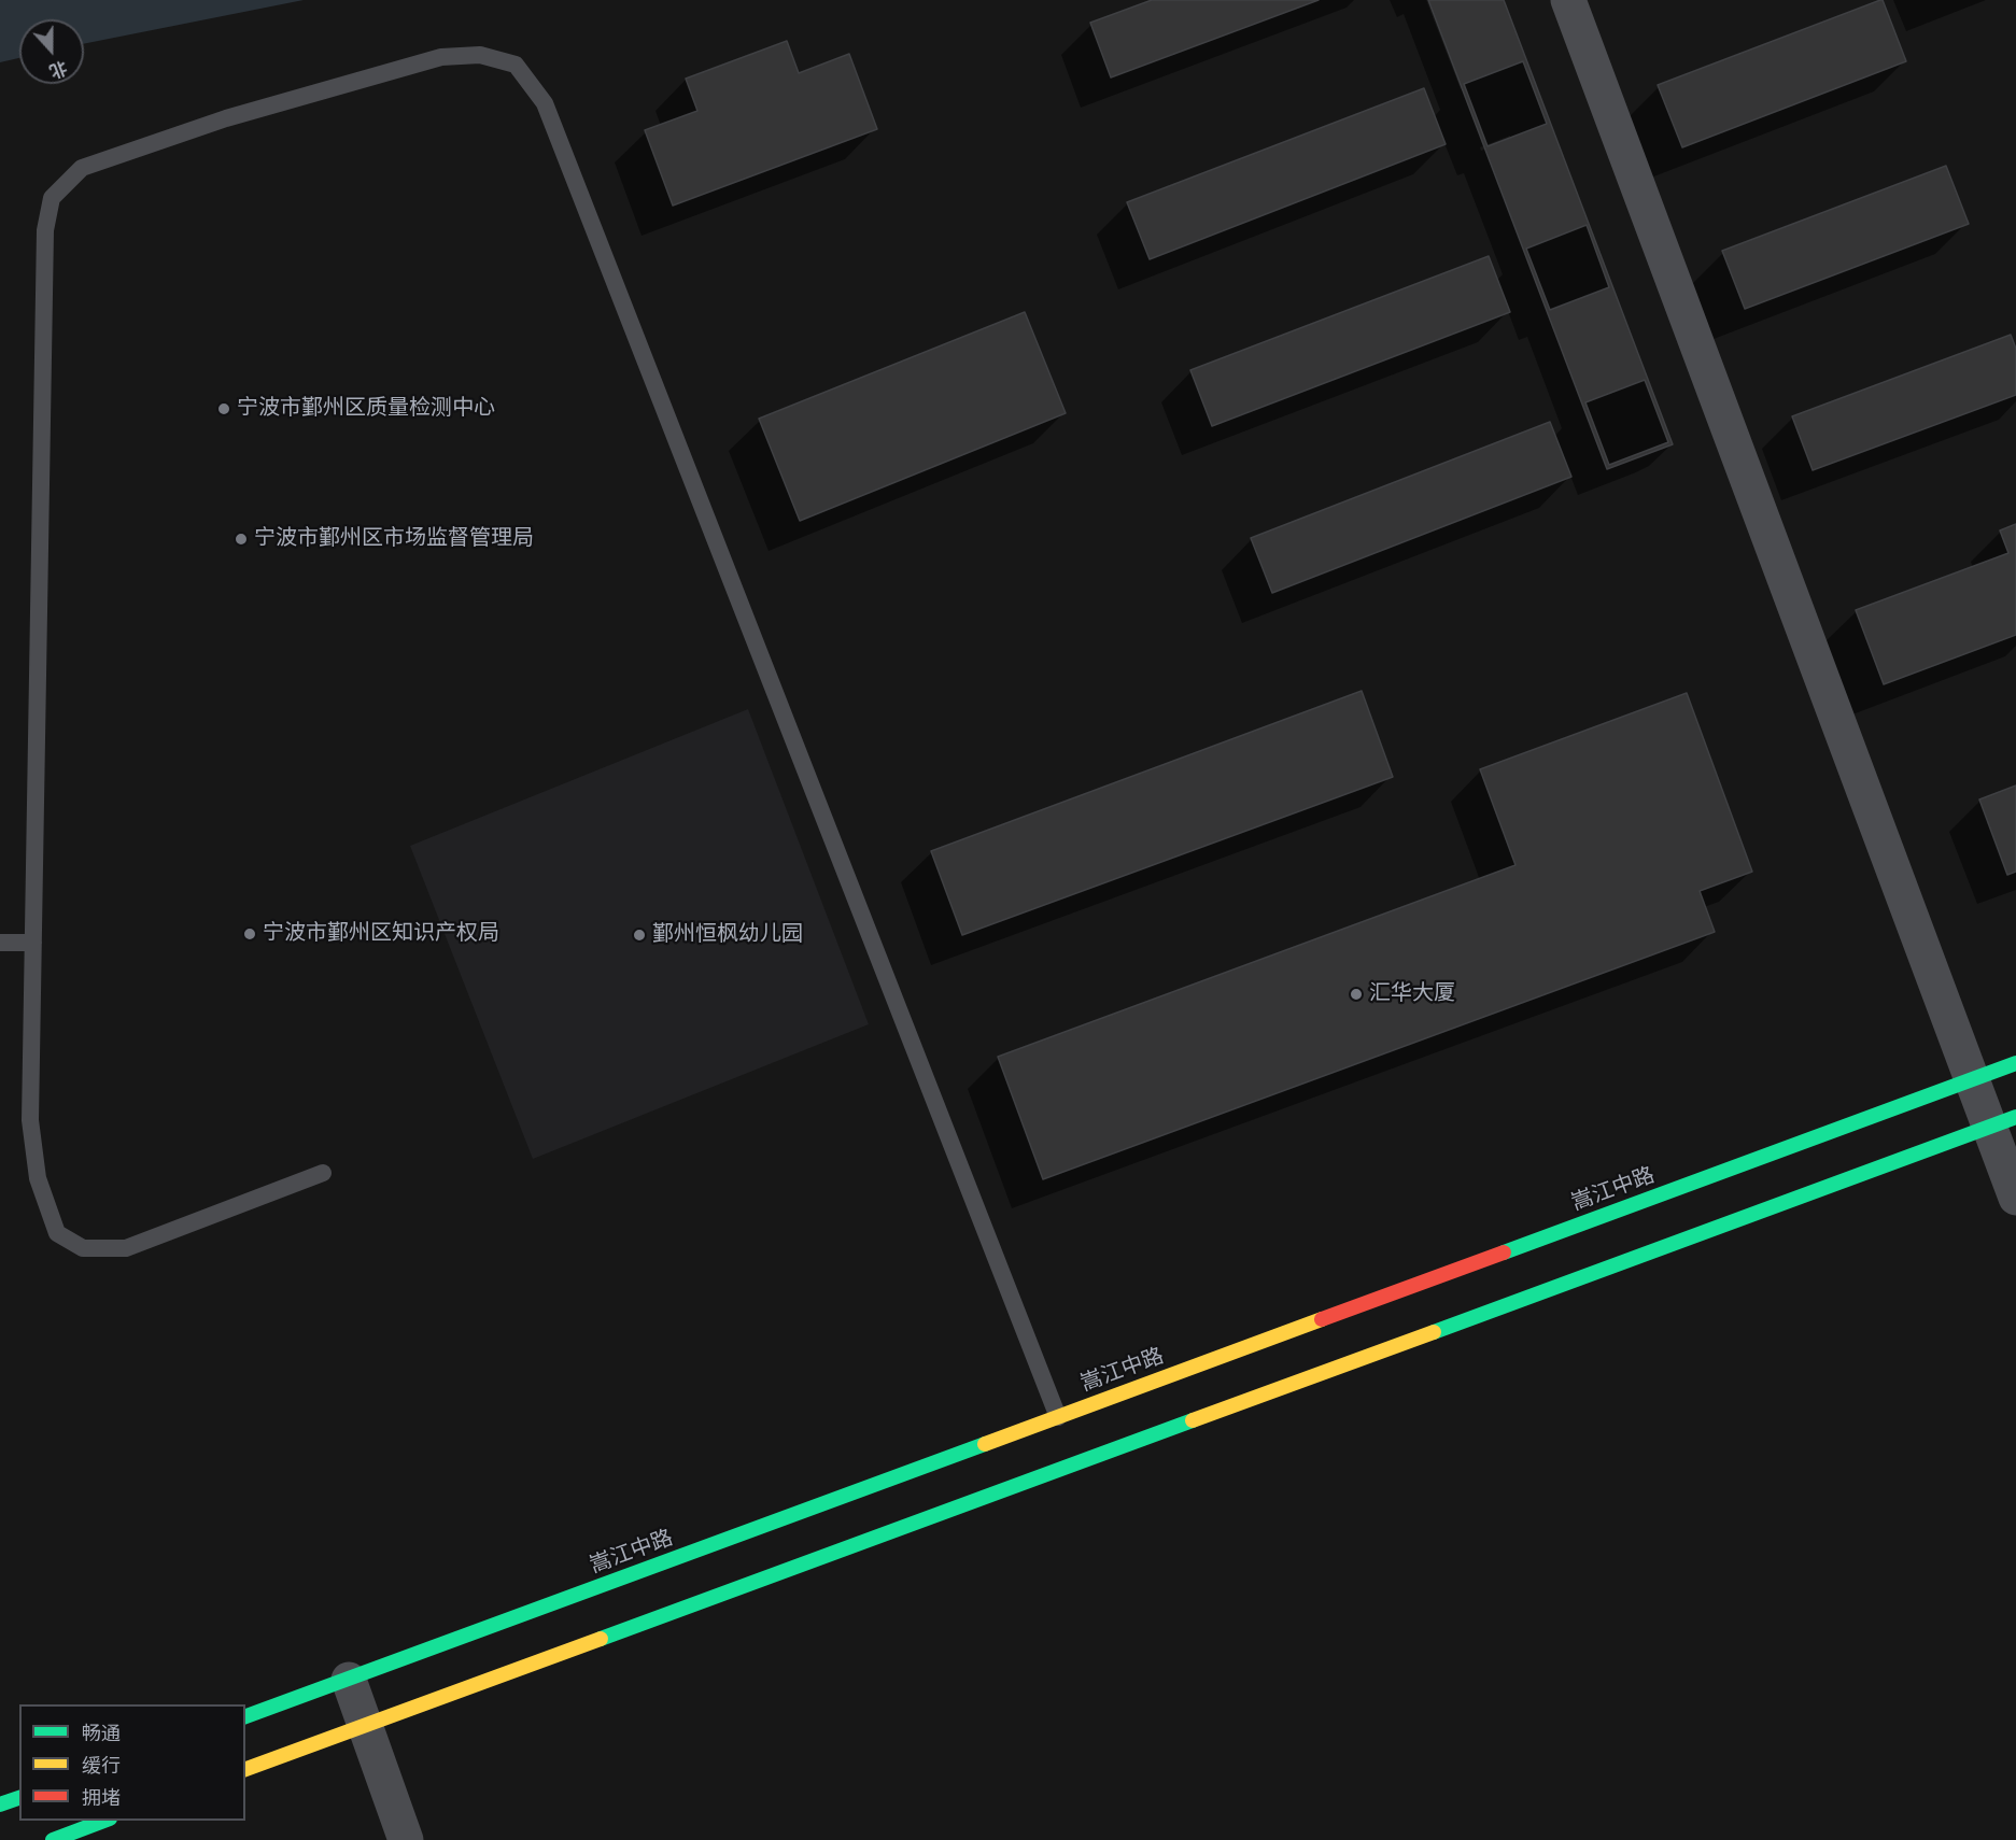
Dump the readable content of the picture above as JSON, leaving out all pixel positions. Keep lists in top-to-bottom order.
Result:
{
  "streets": {
    "main road": ["嵩江中路"]
  },
  "places": [
    "宁波市鄞州区质量检测中心",
    "宁波市鄞州区市场监督管理局",
    "宁波市鄞州区知识产权局",
    "鄞州恒枫幼儿园",
    "汇华大厦"
  ],
  "legend": ["畅通", "缓行", "拥堵"],
  "north": "bottom"
}
